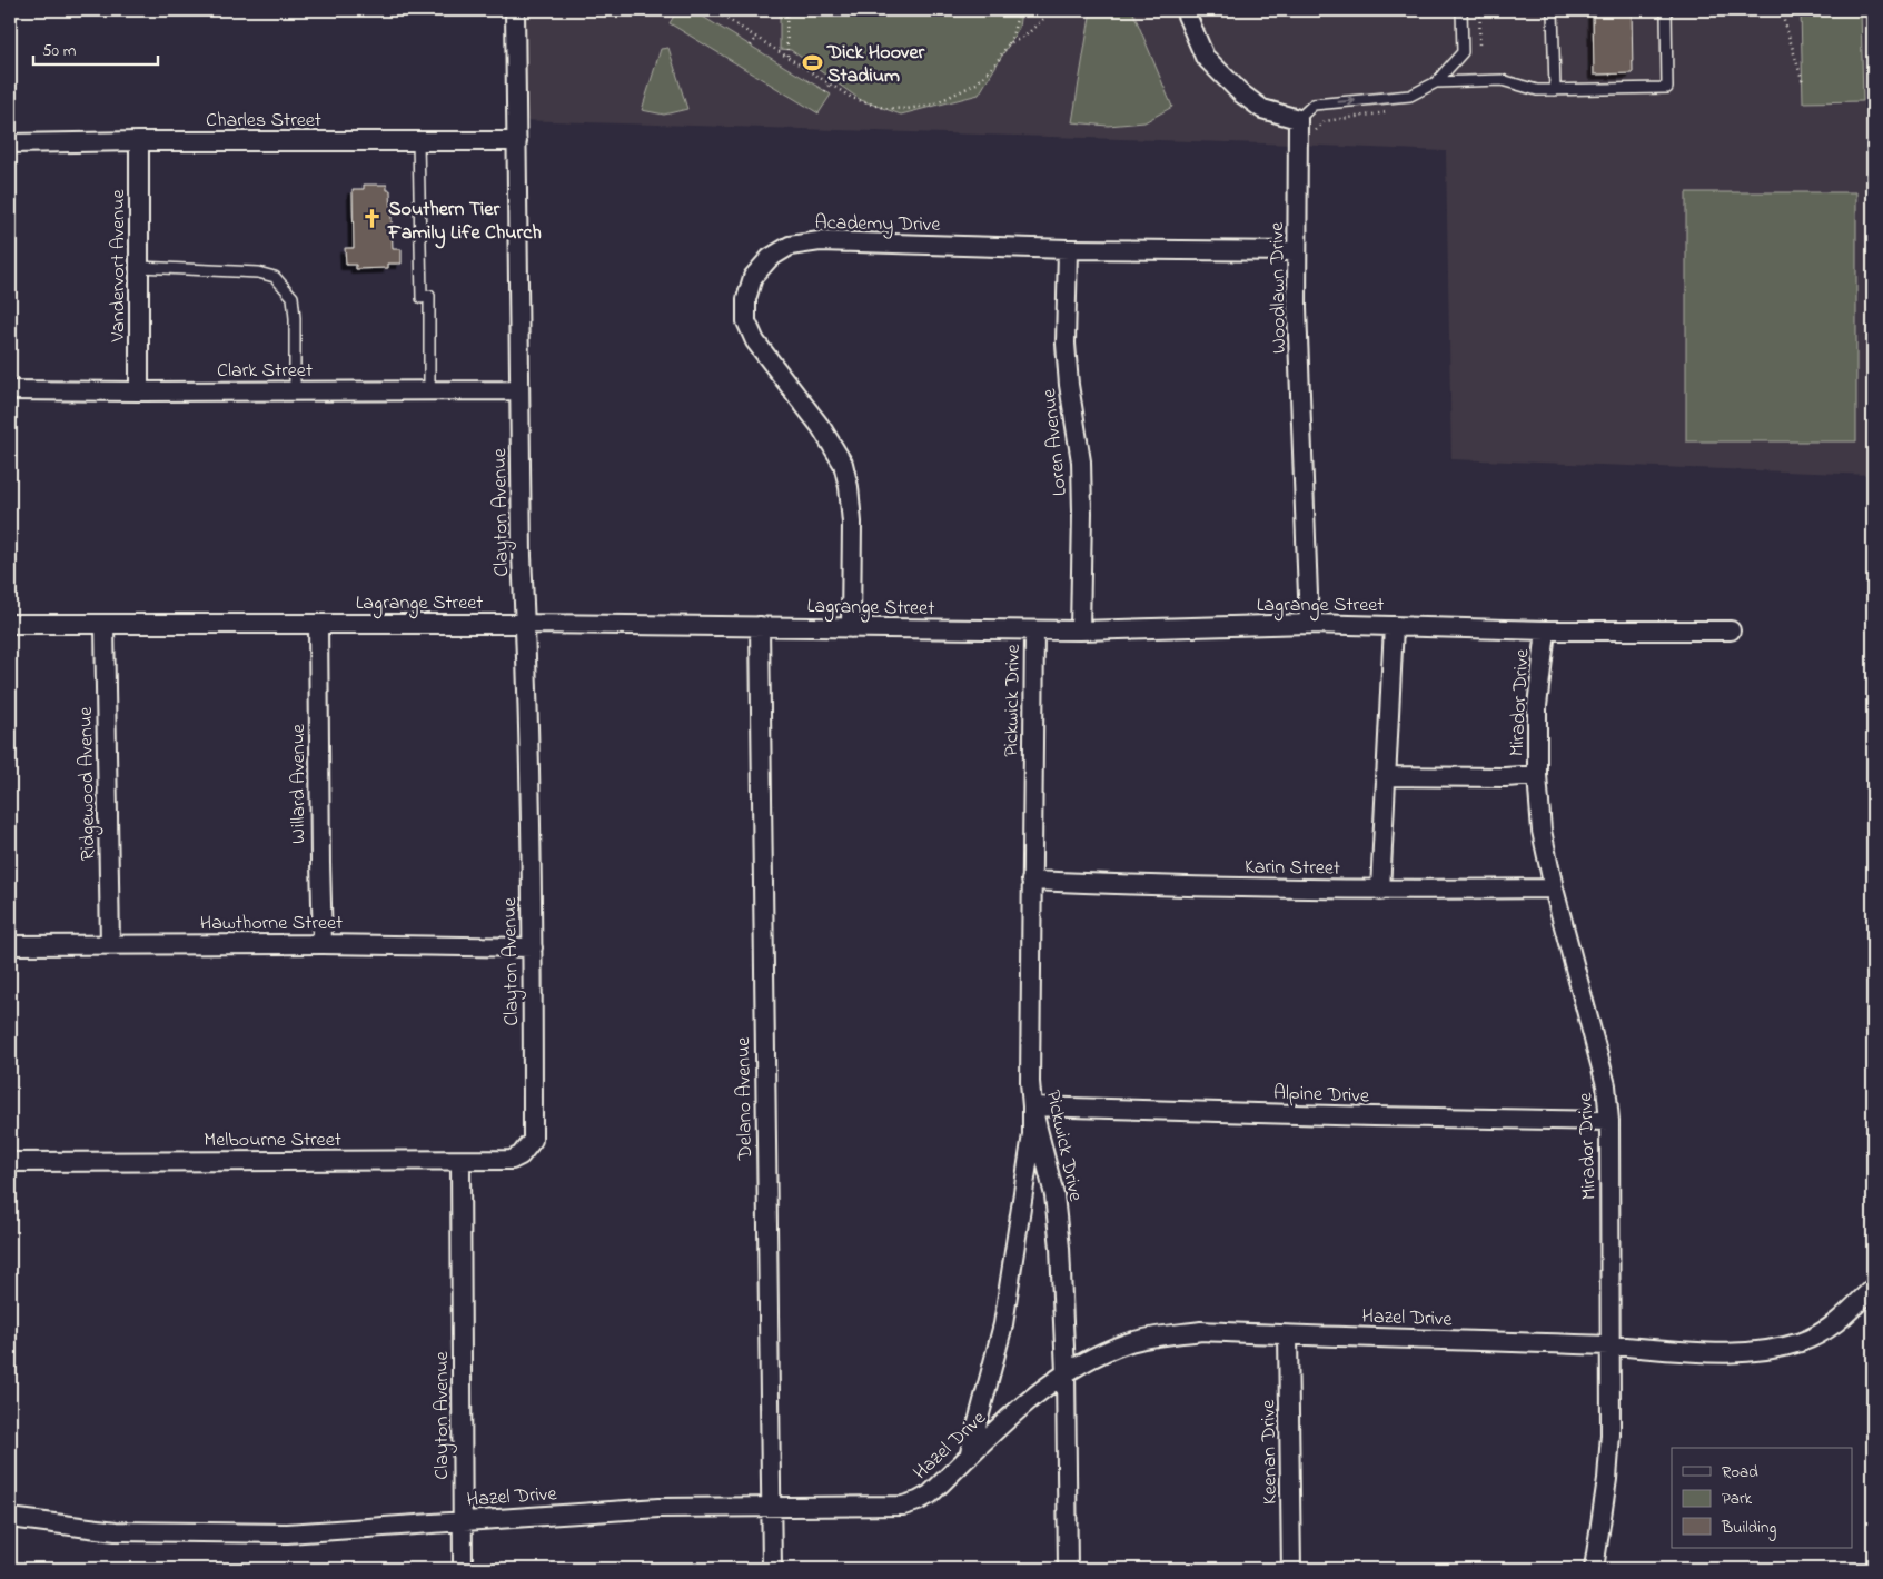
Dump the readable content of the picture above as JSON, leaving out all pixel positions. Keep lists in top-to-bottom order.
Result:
{
  "streets": {
    "street": [
      "Charles Street",
      "Academy Drive",
      "Vandervort Avenue",
      "Woodlawn Drive",
      "Clark Street",
      "Loren Avenue",
      "Clayton Avenue",
      "Lagrange Street",
      "Pickwick Drive",
      "Mirador Drive",
      "Ridgewood Avenue",
      "Willard Avenue",
      "Karin Street",
      "Hawthorne Street",
      "Alpine Drive",
      "Delano Avenue",
      "Melbourne Street",
      "Hazel Drive",
      "Keenan Drive"
    ]
  },
  "crossings": [
    ["Charles Street", "Vandervort Avenue"],
    ["Charles Street", "Clayton Avenue"],
    ["Academy Drive", "Woodlawn Drive"],
    ["Academy Drive", "Loren Avenue"],
    ["Academy Drive", "Lagrange Street"],
    ["Vandervort Avenue", "Clark Street"],
    ["Woodlawn Drive", "Lagrange Street"],
    ["Clark Street", "Clayton Avenue"],
    ["Loren Avenue", "Lagrange Street"],
    ["Clayton Avenue", "Lagrange Street"],
    ["Clayton Avenue", "Hawthorne Street"],
    ["Clayton Avenue", "Melbourne Street"],
    ["Clayton Avenue", "Hazel Drive"],
    ["Lagrange Street", "Pickwick Drive"],
    ["Lagrange Street", "Mirador Drive"],
    ["Lagrange Street", "Ridgewood Avenue"],
    ["Lagrange Street", "Willard Avenue"],
    ["Lagrange Street", "Delano Avenue"],
    ["Pickwick Drive", "Karin Street"],
    ["Pickwick Drive", "Alpine Drive"],
    ["Pickwick Drive", "Hazel Drive"],
    ["Mirador Drive", "Karin Street"],
    ["Mirador Drive", "Alpine Drive"],
    ["Mirador Drive", "Hazel Drive"],
    ["Ridgewood Avenue", "Hawthorne Street"],
    ["Willard Avenue", "Hawthorne Street"],
    ["Delano Avenue", "Hazel Drive"],
    ["Hazel Drive", "Keenan Drive"]
  ],
  "places": {
    "sports": ["Dick Hoover Stadium"],
    "church": ["Southern Tier Family Life Church"]
  },
  "legend": ["Road", "Park", "Building"],
  "scale_bar": "50 m"
}
